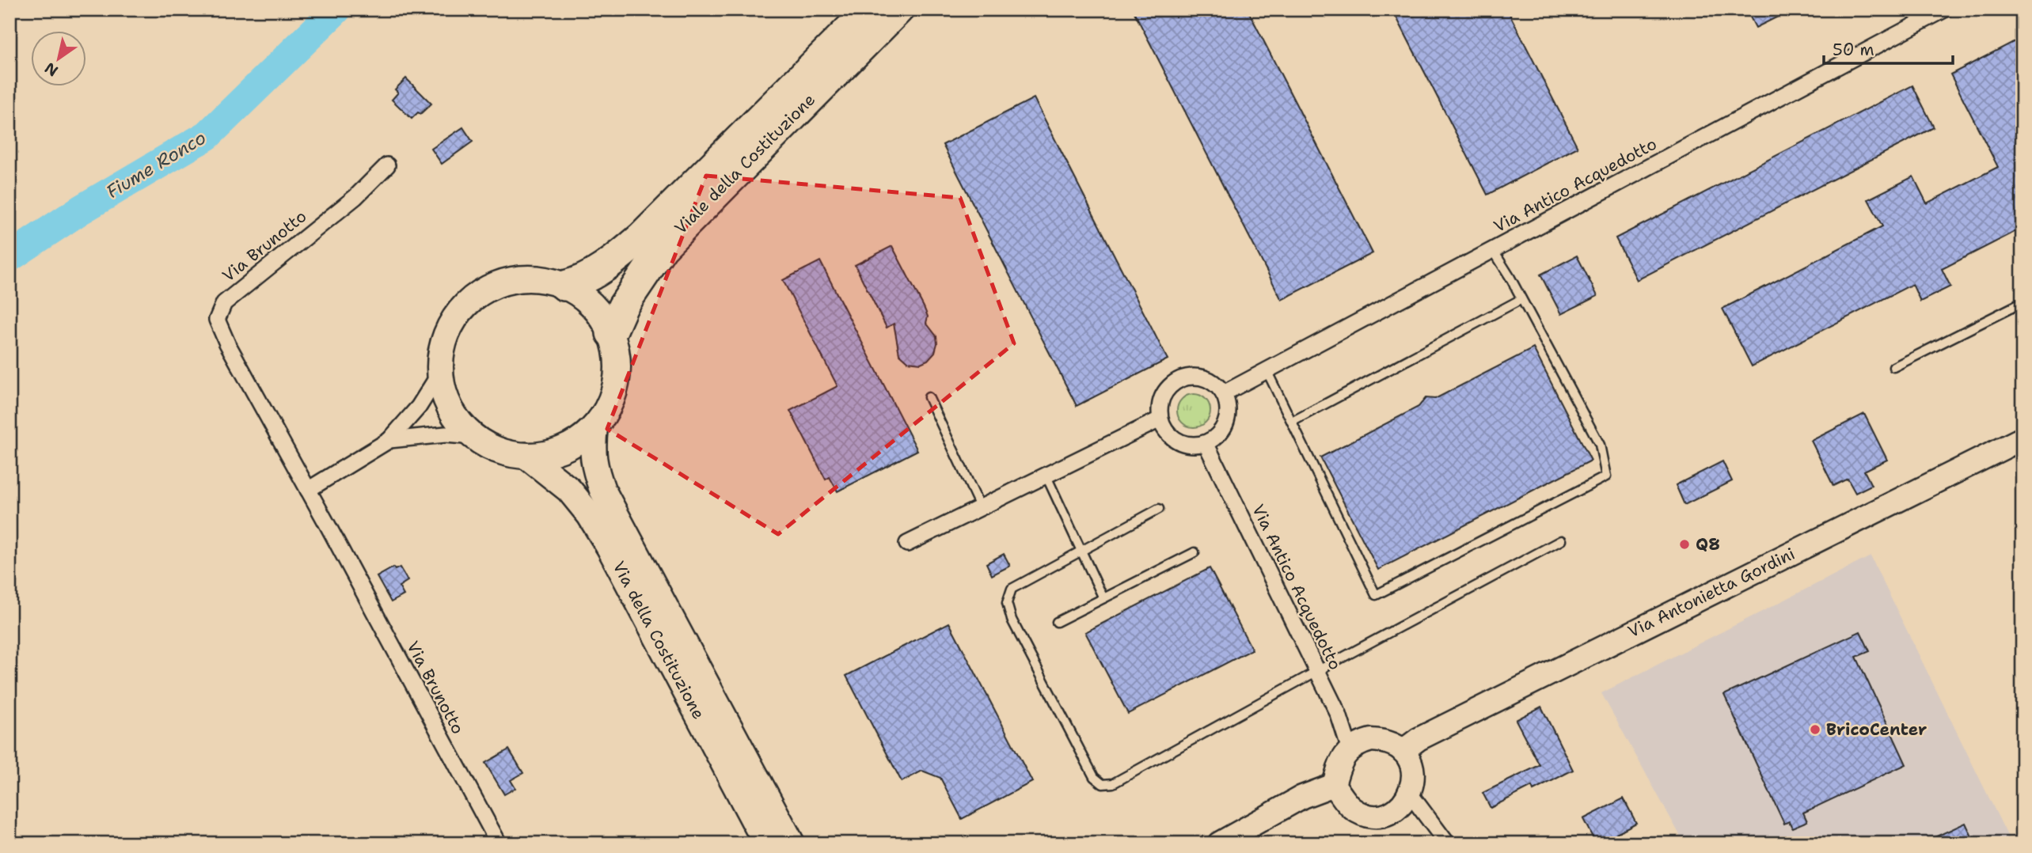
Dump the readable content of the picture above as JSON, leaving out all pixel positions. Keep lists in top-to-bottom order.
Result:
{
  "streets": {
    "highway": ["Viale della Costituzione"],
    "main road": ["Via della Costituzione"],
    "street": ["Via Antico Acquedotto", "Via Brunotto", "Via Antonietta Gordini"]
  },
  "crossings": [
    ["Viale della Costituzione", "Via della Costituzione"],
    ["Via Antico Acquedotto", "Via Antonietta Gordini"]
  ],
  "water": ["Fiume Ronco"],
  "places": ["Q8", "BricoCenter"],
  "scale_bar": "50 m",
  "north": "bottom left"
}
